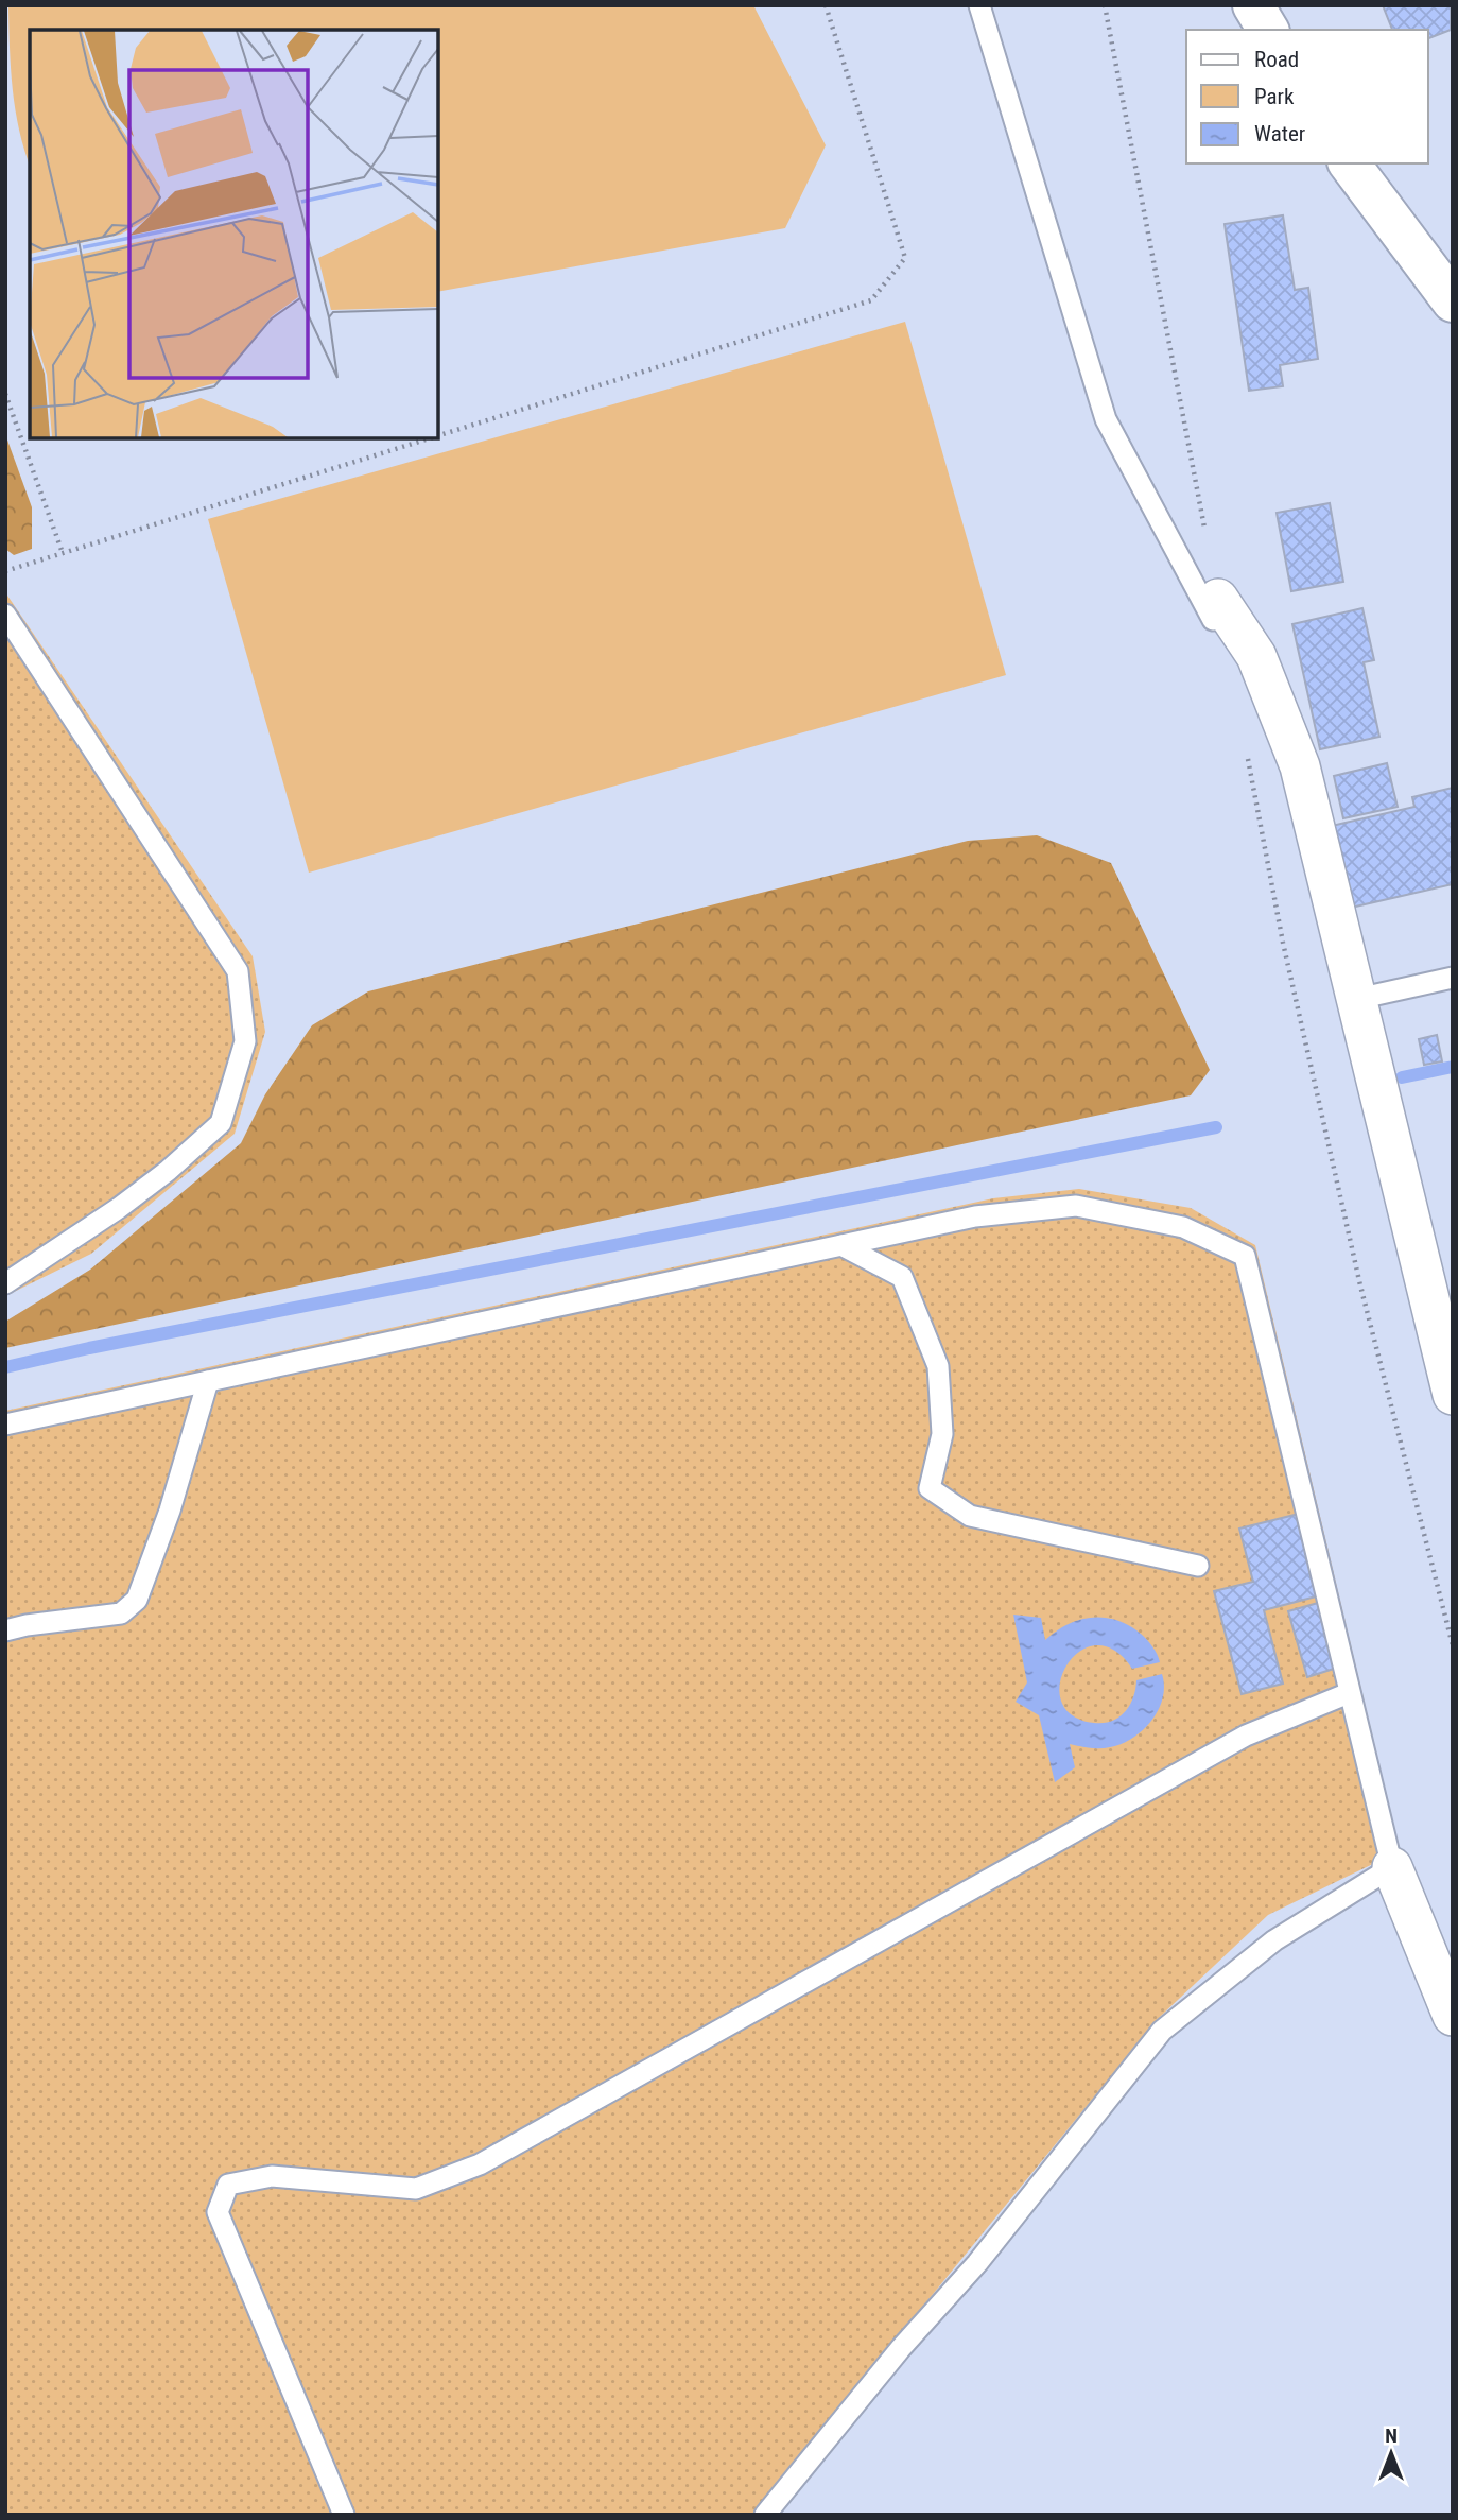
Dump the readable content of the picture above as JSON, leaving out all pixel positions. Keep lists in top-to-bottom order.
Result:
{
  "legend": ["Road", "Park", "Water"],
  "north": "top"
}
